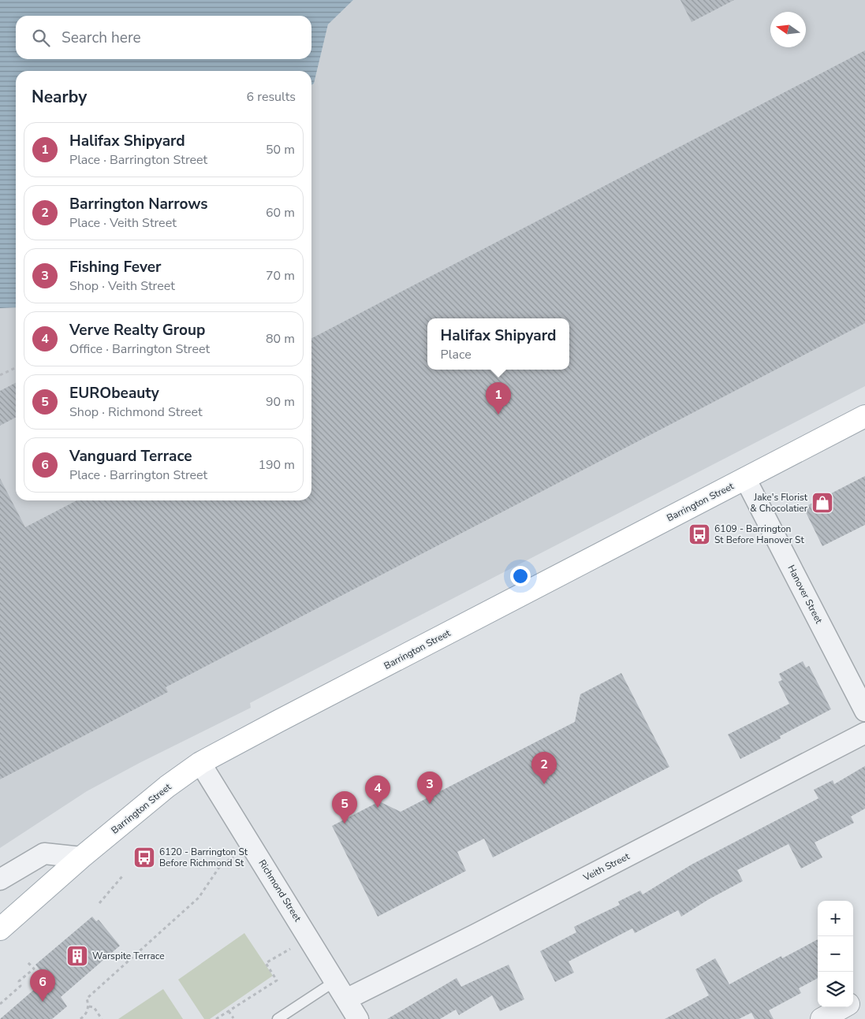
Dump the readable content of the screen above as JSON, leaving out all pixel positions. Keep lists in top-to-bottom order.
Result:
{
  "streets": {
    "main road": ["Barrington Street"],
    "street": ["Hanover Street", "Veith Street", "Richmond Street"]
  },
  "crossings": [
    ["Barrington Street", "Hanover Street"],
    ["Barrington Street", "Richmond Street"],
    ["Veith Street", "Richmond Street"]
  ],
  "places": {
    "shop": ["Jake's Florist & Chocolatier"],
    "bus stop": ["6109 - Barrington St Before Hanover St", "6120 - Barrington St Before Richmond St"],
    "building": ["Warspite Terrace"]
  },
  "north": "left",
  "page": {
    "search": "Search here",
    "heading": ["Nearby", "6 results"],
    "list": [
      {
        "mark": "1",
        "name": "Halifax Shipyard",
        "note": "Place · Barrington Street",
        "value": "50 m"
      },
      {
        "mark": "2",
        "name": "Barrington Narrows",
        "note": "Place · Veith Street",
        "value": "60 m"
      },
      {
        "mark": "3",
        "name": "Fishing Fever",
        "note": "Shop · Veith Street",
        "value": "70 m"
      },
      {
        "mark": "4",
        "name": "Verve Realty Group",
        "note": "Office · Barrington Street",
        "value": "80 m"
      },
      {
        "mark": "5",
        "name": "EURObeauty",
        "note": "Shop · Richmond Street",
        "value": "90 m"
      },
      {
        "mark": "6",
        "name": "Vanguard Terrace",
        "note": "Place · Barrington Street",
        "value": "190 m"
      }
    ],
    "popup": ["Halifax Shipyard", "Place"],
    "pins": [
      "1",
      "2",
      "3",
      "4",
      "5",
      "6"
    ],
    "map_buttons": ["+", "−"]
  }
}
